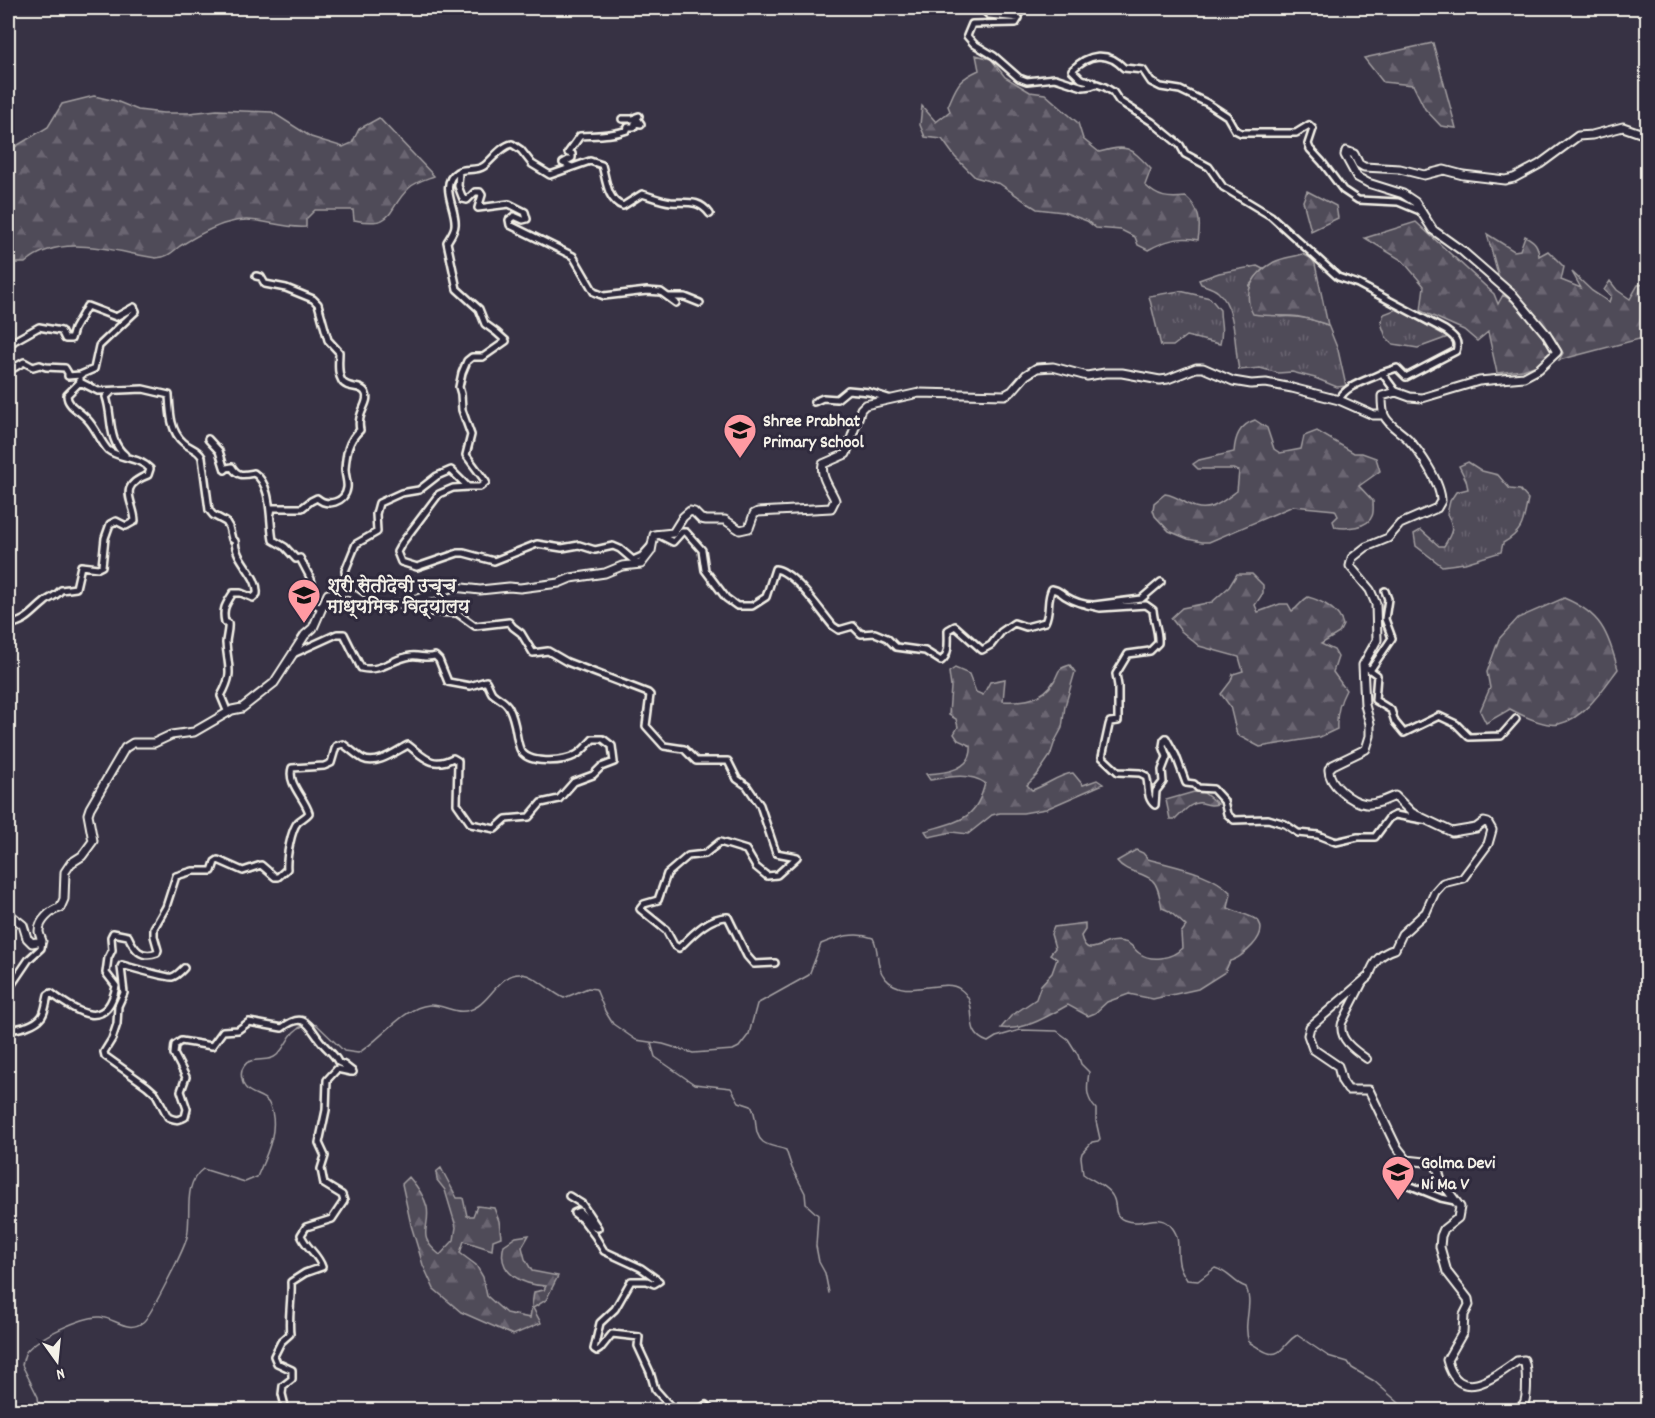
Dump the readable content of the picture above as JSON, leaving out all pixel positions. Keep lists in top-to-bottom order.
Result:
{
  "places": {
    "school or university": ["Shree Prabhat Primary School", "श्री सेतीदेवी उच्च माध्यमिक विद्यालय", "Golma Devi Ni Ma V"]
  },
  "north": "bottom"
}
